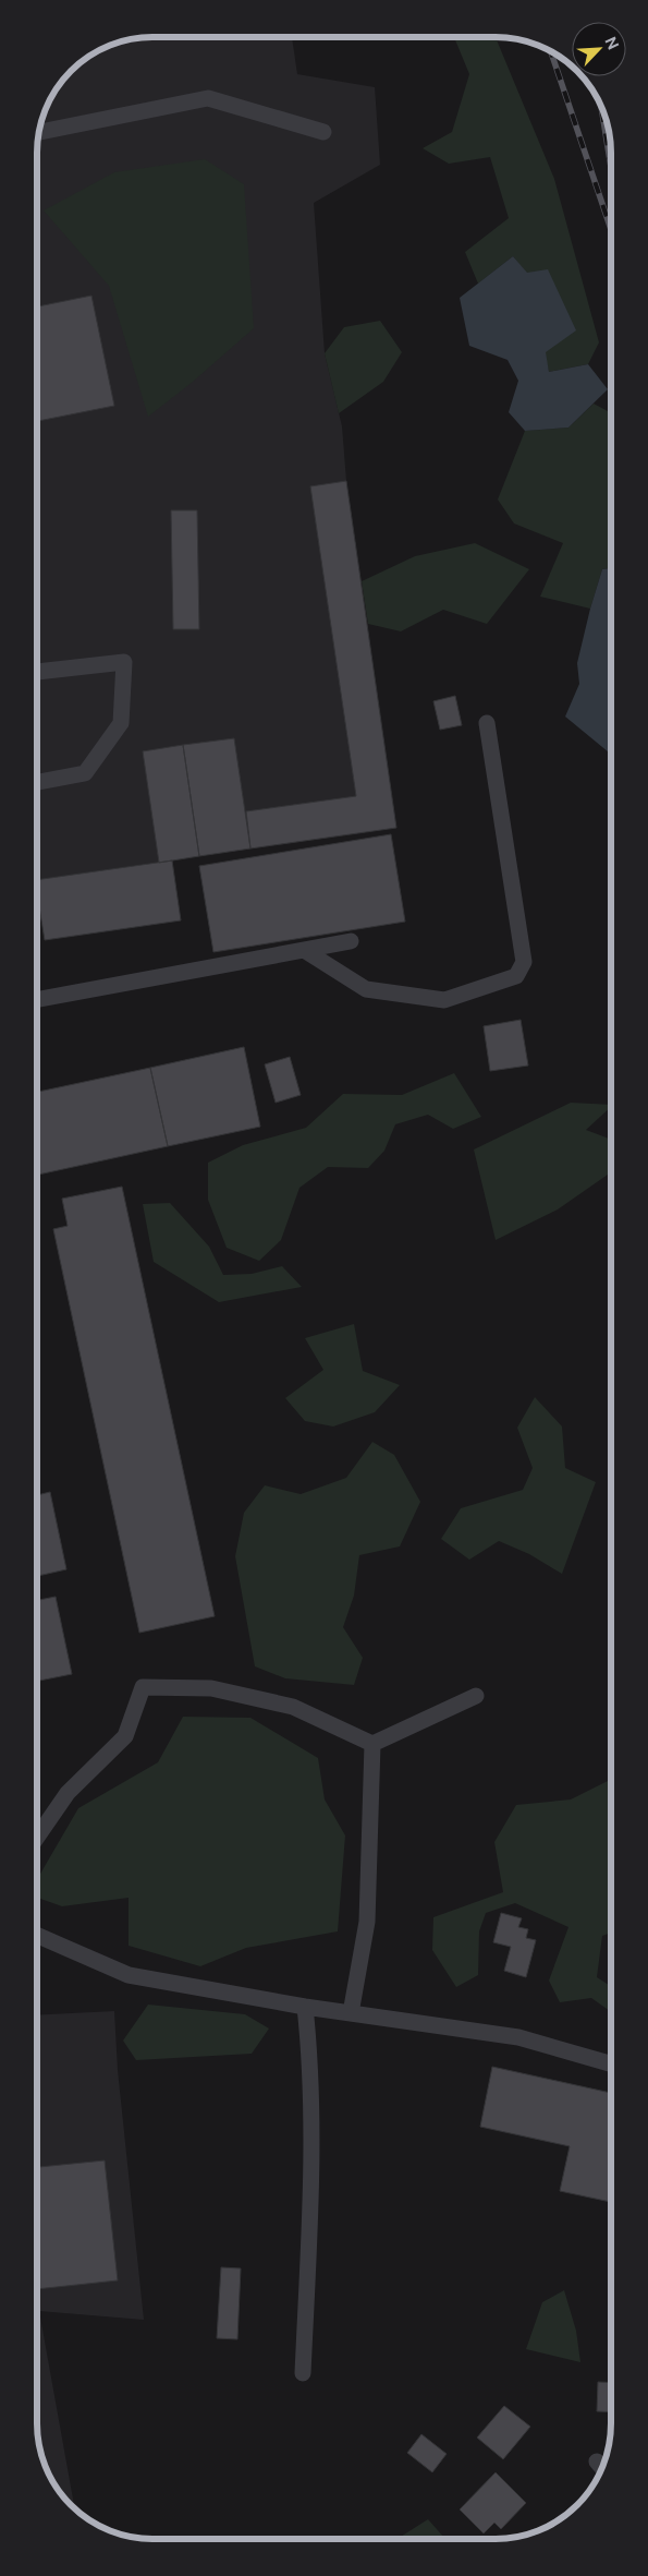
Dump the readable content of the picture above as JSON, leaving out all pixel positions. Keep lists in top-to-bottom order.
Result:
{
  "north": "top right"
}
